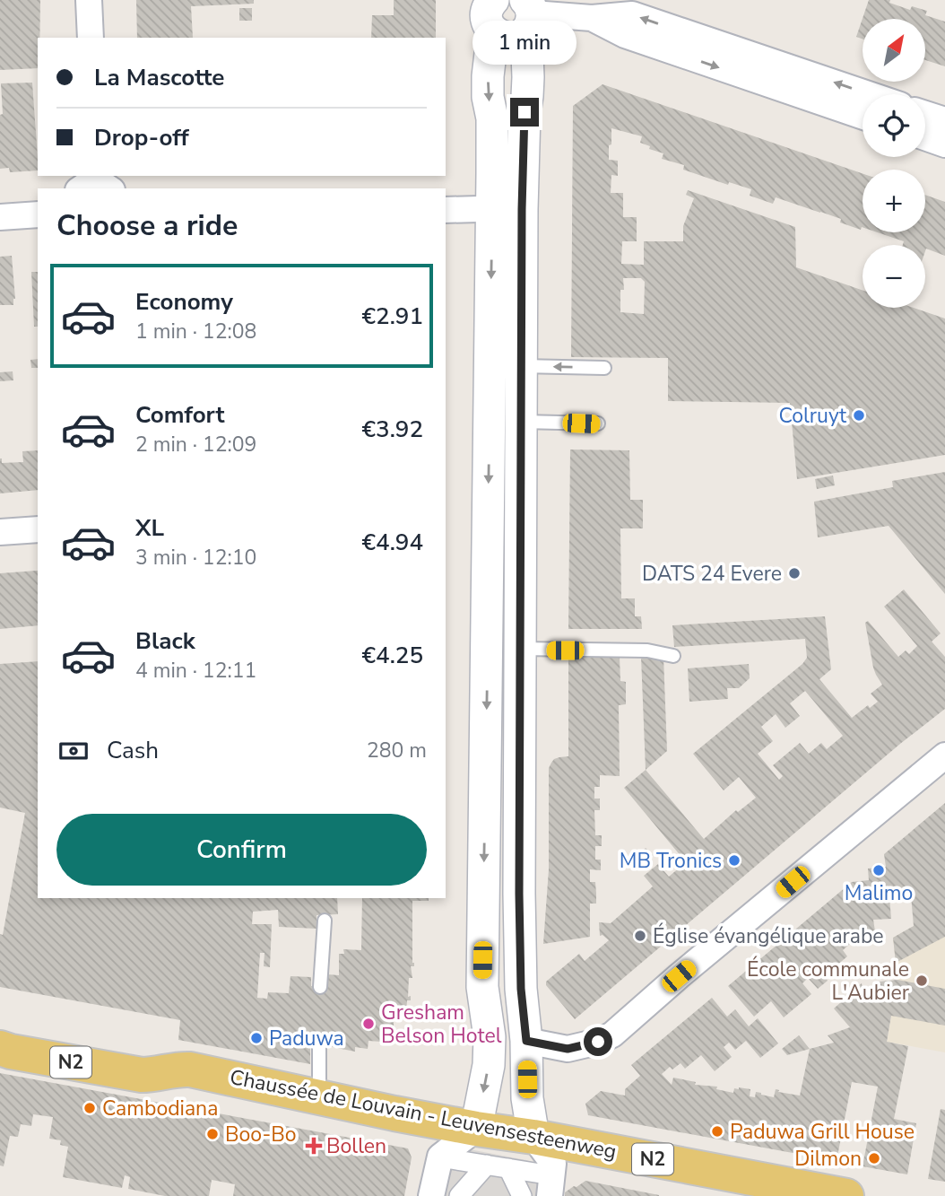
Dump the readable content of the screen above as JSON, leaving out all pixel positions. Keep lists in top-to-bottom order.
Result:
{
  "streets": {
    "main road": ["N2", "Chaussée de Louvain - Leuvensesteenweg"]
  },
  "places": {
    "other": [
      "Colruyt",
      "DATS 24 Evere",
      "MB Tronics",
      "Malimo",
      "Église évangélique arabe",
      "École communale L'Aubier",
      "Gresham Belson Hotel",
      "Paduwa",
      "Cambodiana",
      "Paduwa Grill House",
      "Boo-Bo",
      "Dilmon"
    ],
    "health": ["Bollen"]
  },
  "north": "top right",
  "page": {
    "map_buttons": ["+", "−"],
    "bubble": "1 min",
    "banner": ["La Mascotte", "Drop-off"],
    "heading": "Choose a ride",
    "list": [
      {
        "name": "Economy",
        "note": "1 min · 12:08",
        "value": "€2.91"
      },
      {
        "name": "Comfort",
        "note": "2 min · 12:09",
        "value": "€3.92"
      },
      {
        "name": "XL",
        "note": "3 min · 12:10",
        "value": "€4.94"
      },
      {
        "name": "Black",
        "note": "4 min · 12:11",
        "value": "€4.25"
      }
    ],
    "pay": ["Cash", "280 m"],
    "buttons": "Confirm"
  }
}
